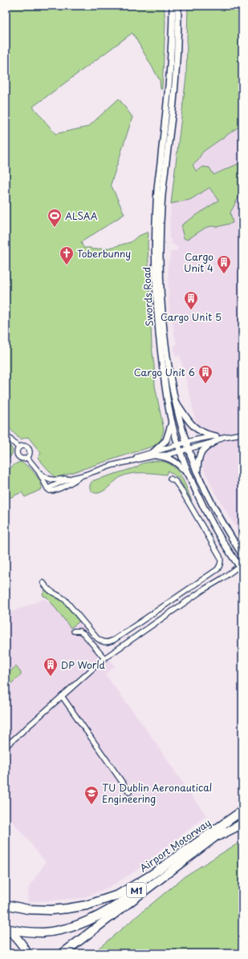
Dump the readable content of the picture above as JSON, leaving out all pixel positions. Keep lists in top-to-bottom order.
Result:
{
  "streets": {
    "highway": ["Airport Motorway", "M1"],
    "main road": ["Swords Road"]
  },
  "crossings": [
    ["Airport Motorway", "M1"]
  ],
  "places": {
    "sports": ["ALSAA"],
    "church": ["Toberbunny"],
    "building": [
      "Cargo Unit 4",
      "Cargo Unit 5",
      "Cargo Unit 6",
      "DP World"
    ],
    "school or university": ["TU Dublin Aeronautical Engineering"]
  }
}
